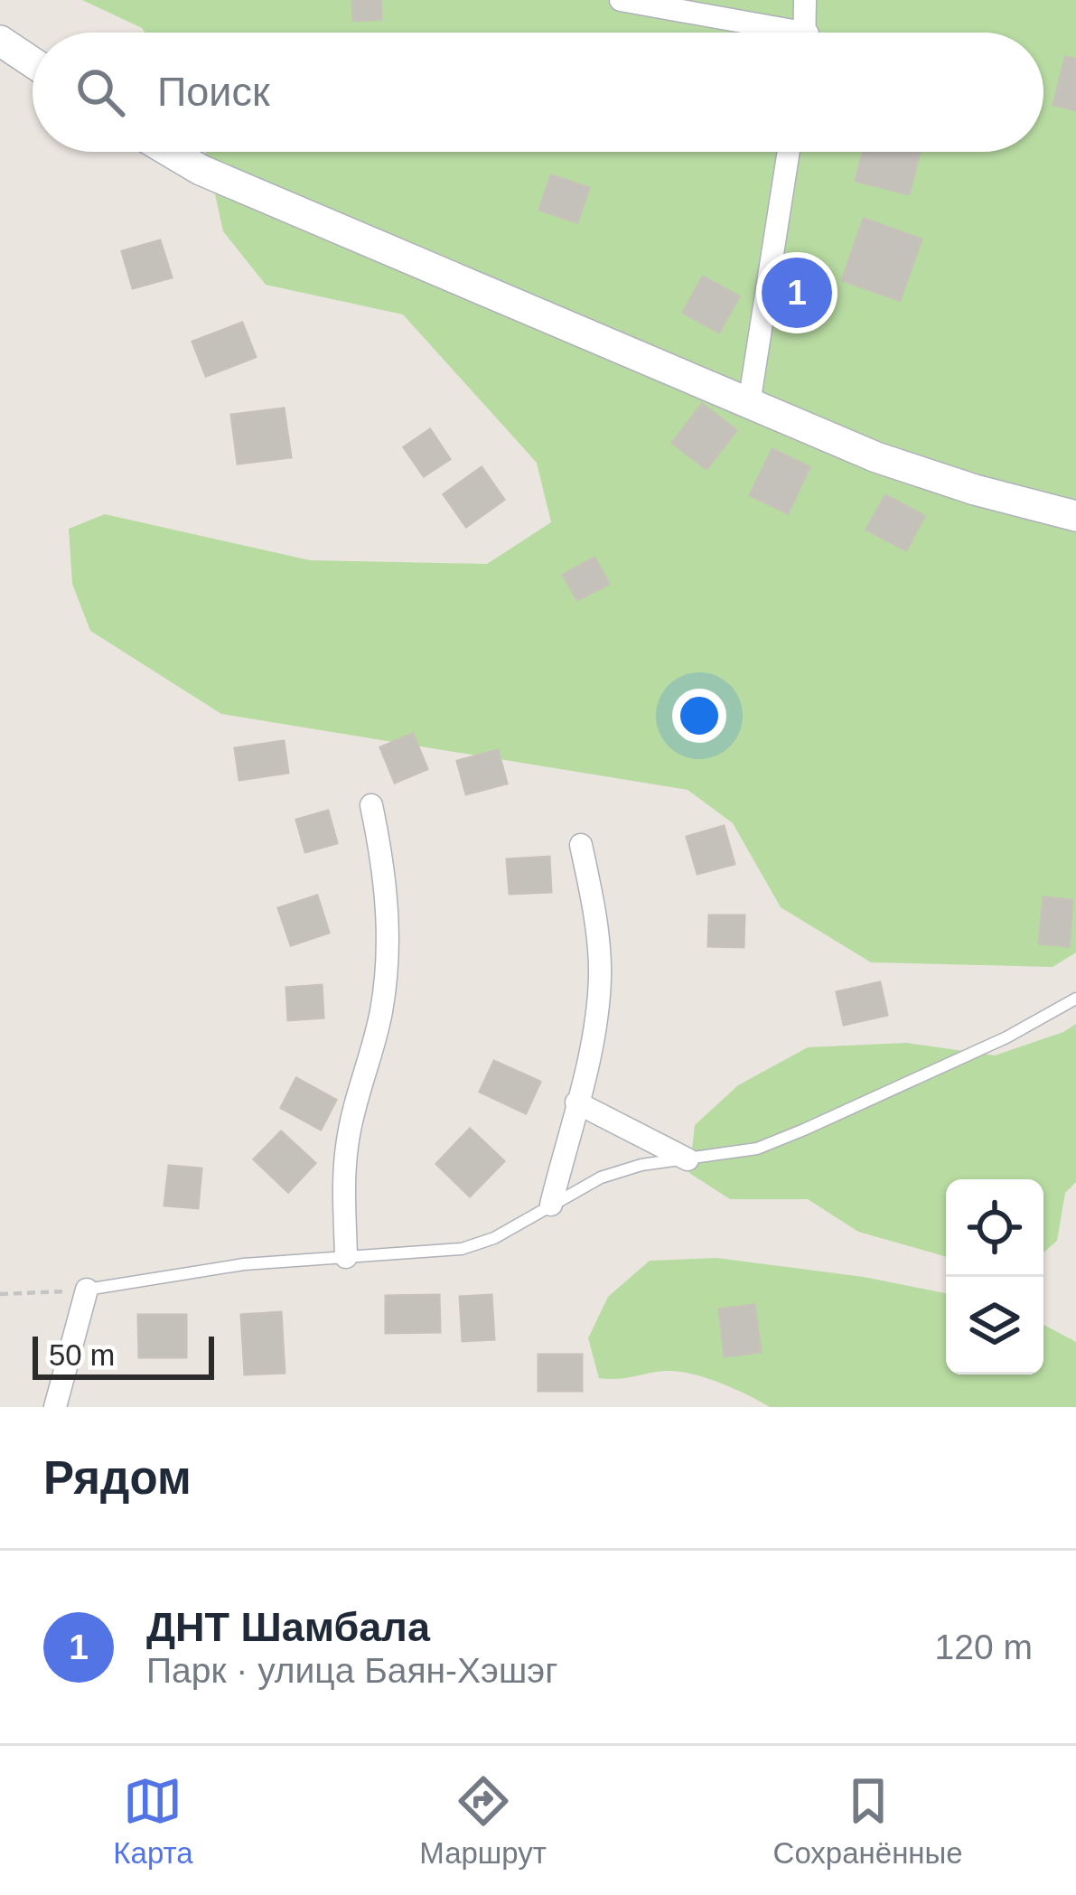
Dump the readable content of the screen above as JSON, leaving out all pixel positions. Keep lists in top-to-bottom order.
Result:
{
  "scale_bar": "50 m",
  "page": {
    "search": "Поиск",
    "pins": "1",
    "scale": "50 m",
    "heading": "Рядом",
    "list": [
      {
        "mark": "1",
        "name": "ДНТ Шамбала",
        "note": "Парк · улица Баян-Хэшэг",
        "value": "120 m"
      }
    ],
    "nav": ["Карта", "Маршрут", "Сохранённые"]
  }
}
